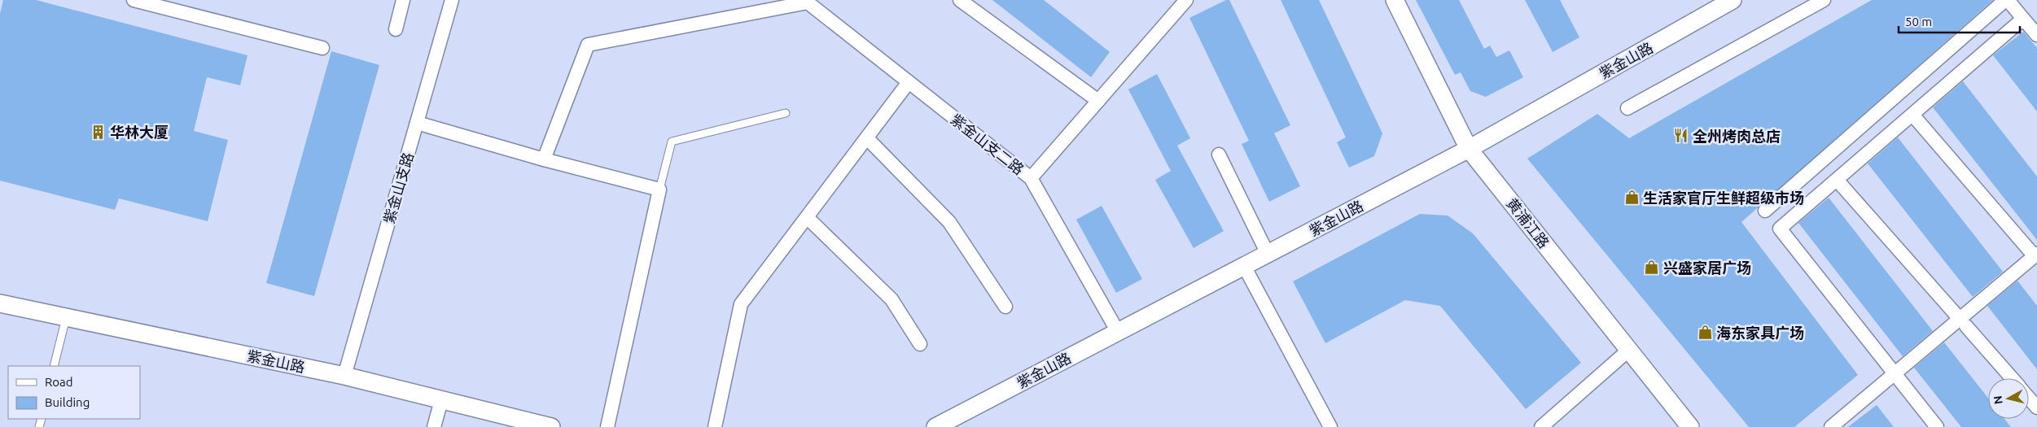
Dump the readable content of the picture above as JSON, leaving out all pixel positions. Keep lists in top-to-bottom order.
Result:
{
  "streets": {
    "street": [
      "紫金山路",
      "紫金山支二路",
      "紫金山支路",
      "黄浦江路"
    ]
  },
  "crossings": [
    ["紫金山路", "紫金山支二路"],
    ["紫金山路", "紫金山支路"],
    ["紫金山路", "黄浦江路"]
  ],
  "places": {
    "building": ["华林大厦"],
    "restaurant": ["全州烤肉总店"],
    "shop": ["生活家官厅生鲜超级市场", "兴盛家居广场", "海东家具广场"]
  },
  "legend": ["Road", "Building"],
  "scale_bar": "50 m",
  "north": "left"
}
